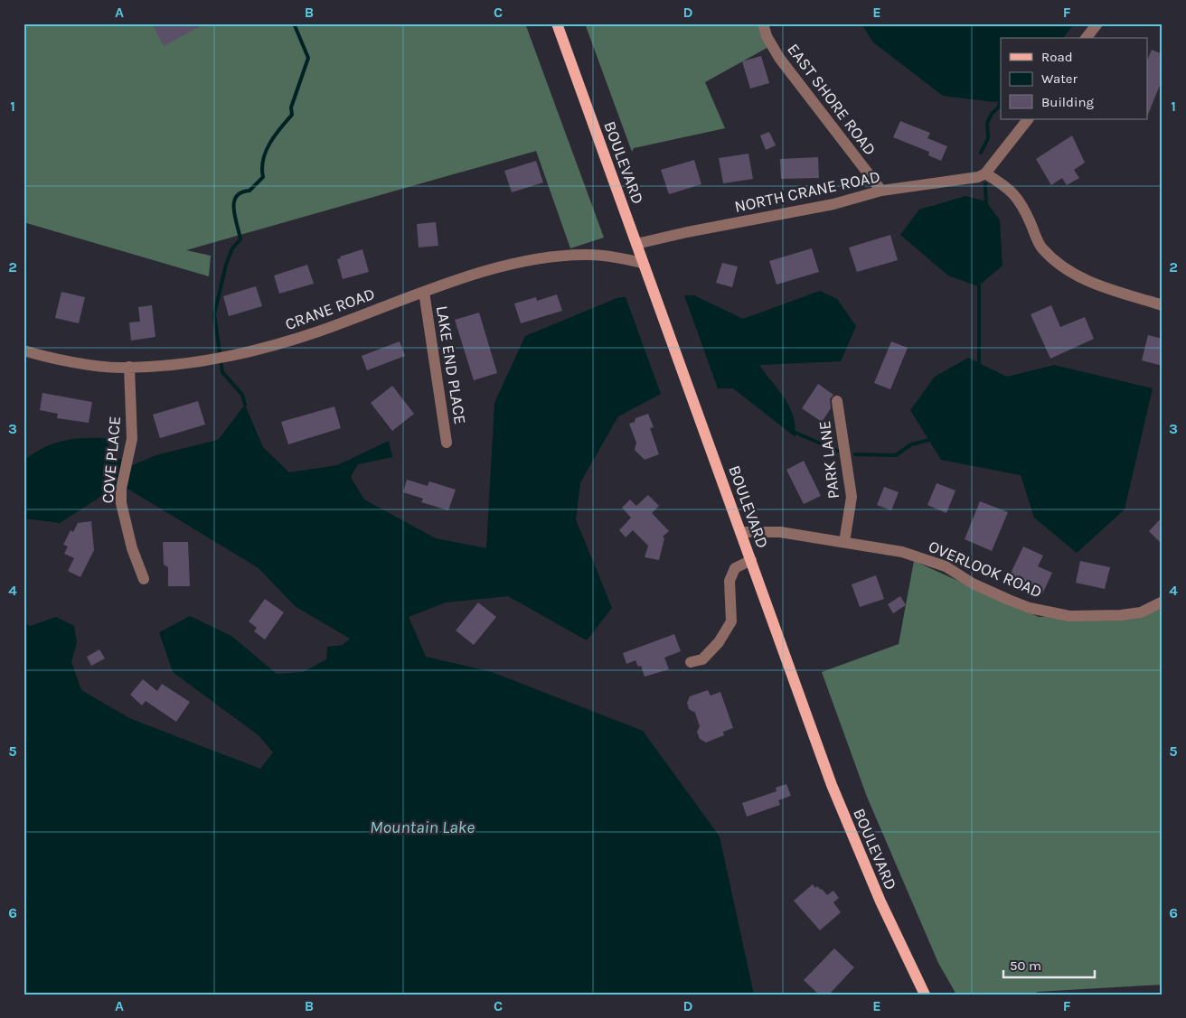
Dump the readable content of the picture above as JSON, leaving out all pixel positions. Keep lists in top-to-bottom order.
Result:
{
  "streets": {
    "main road": ["BOULEVARD"],
    "street": [
      "EAST SHORE ROAD",
      "NORTH CRANE ROAD",
      "CRANE ROAD",
      "LAKE END PLACE",
      "COVE PLACE",
      "PARK LANE",
      "OVERLOOK ROAD"
    ]
  },
  "crossings": [
    ["EAST SHORE ROAD", "NORTH CRANE ROAD"],
    ["BOULEVARD", "NORTH CRANE ROAD"],
    ["BOULEVARD", "CRANE ROAD"],
    ["BOULEVARD", "OVERLOOK ROAD"],
    ["CRANE ROAD", "LAKE END PLACE"],
    ["CRANE ROAD", "COVE PLACE"],
    ["PARK LANE", "OVERLOOK ROAD"]
  ],
  "water": ["Mountain Lake"],
  "legend": ["Road", "Water", "Building"],
  "scale_bar": "50 m",
  "grid": {
    "columns": [
      "A",
      "B",
      "C",
      "D",
      "E",
      "F"
    ],
    "rows": [
      "1",
      "2",
      "3",
      "4",
      "5",
      "6"
    ]
  }
}
